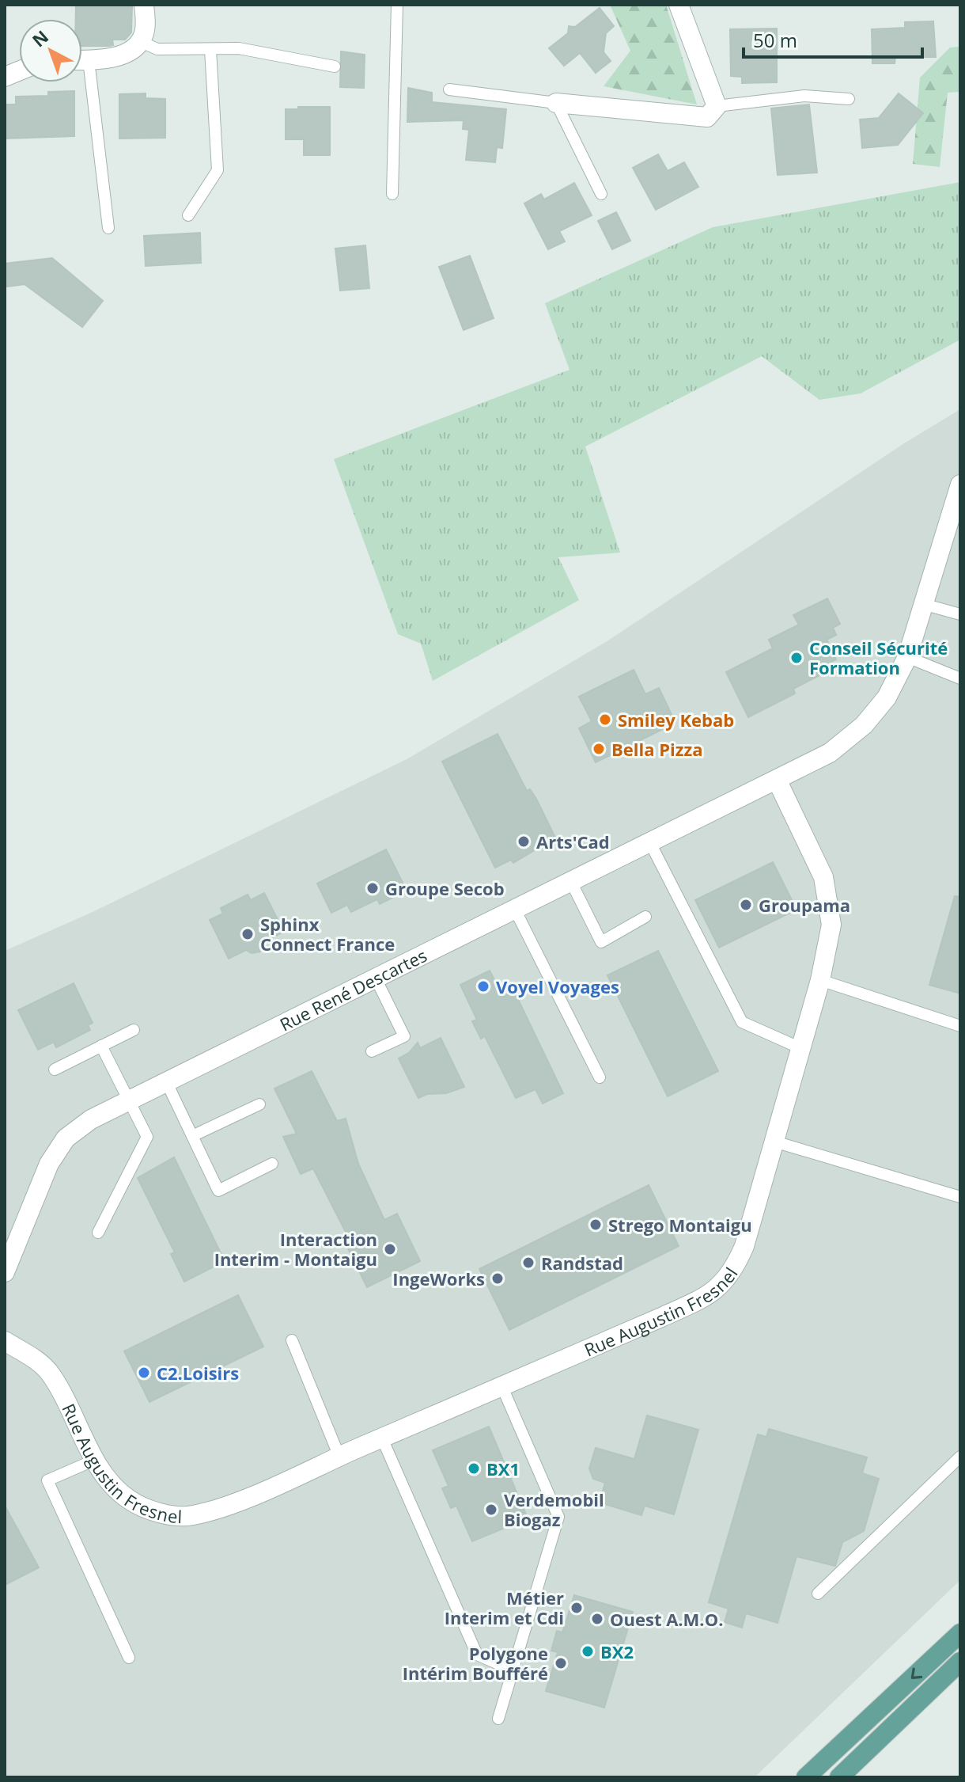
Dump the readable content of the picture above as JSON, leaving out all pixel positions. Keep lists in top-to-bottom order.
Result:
{
  "streets": {
    "street": ["Rue René Descartes", "Rue Augustin Fresnel"]
  },
  "crossings": [
    ["Rue René Descartes", "Rue Augustin Fresnel"]
  ],
  "places": [
    "Conseil Sécurité Formation",
    "Smiley Kebab",
    "Bella Pizza",
    "Arts'Cad",
    "Groupe Secob",
    "Groupama",
    "Sphinx Connect France",
    "Voyel Voyages",
    "Strego Montaigu",
    "Interaction Interim - Montaigu",
    "Randstad",
    "IngeWorks",
    "C2.Loisirs",
    "BX1",
    "Verdemobil Biogaz",
    "Métier Interim et Cdi",
    "Ouest A.M.O.",
    "BX2",
    "Polygone Intérim Boufféré"
  ],
  "scale_bar": "50 m",
  "north": "top left"
}
